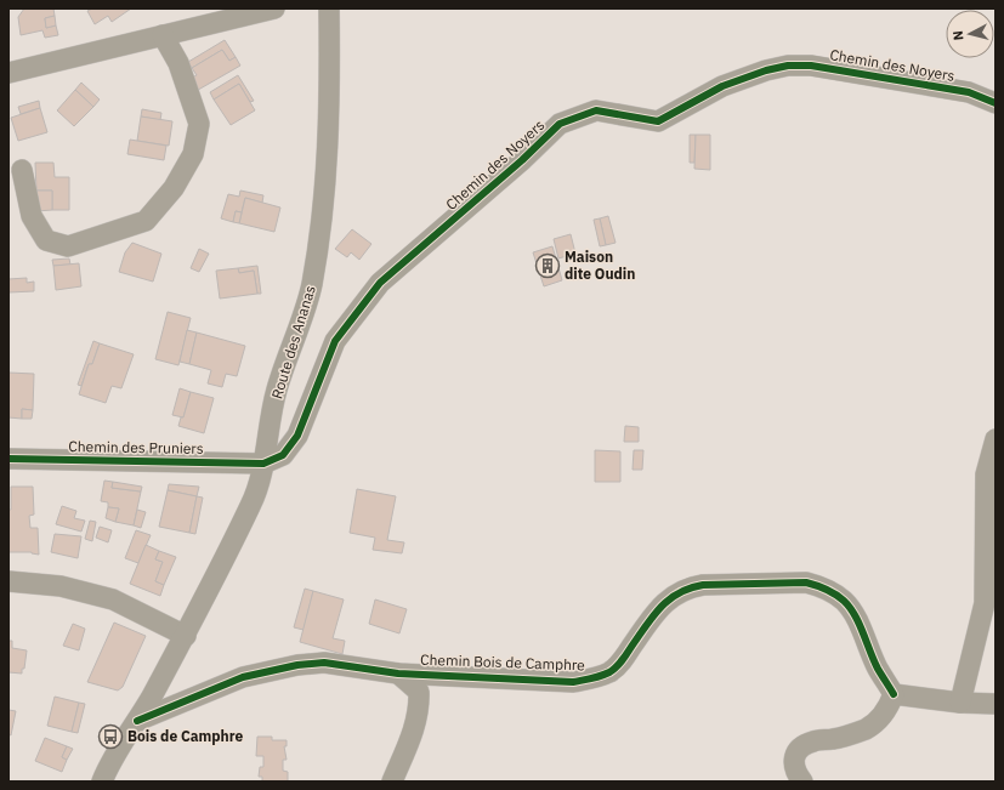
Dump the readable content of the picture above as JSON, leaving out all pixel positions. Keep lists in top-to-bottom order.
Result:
{
  "streets": {
    "street": [
      "Chemin des Noyers",
      "Route des Ananas",
      "Chemin des Pruniers",
      "Chemin Bois de Camphre"
    ]
  },
  "crossings": [
    ["Chemin des Noyers", "Route des Ananas"],
    ["Chemin des Noyers", "Chemin des Pruniers"],
    ["Route des Ananas", "Chemin des Pruniers"],
    ["Route des Ananas", "Chemin Bois de Camphre"]
  ],
  "places": {
    "building": ["Maison dite Oudin"],
    "bus stop": ["Bois de Camphre"]
  },
  "north": "left"
}
